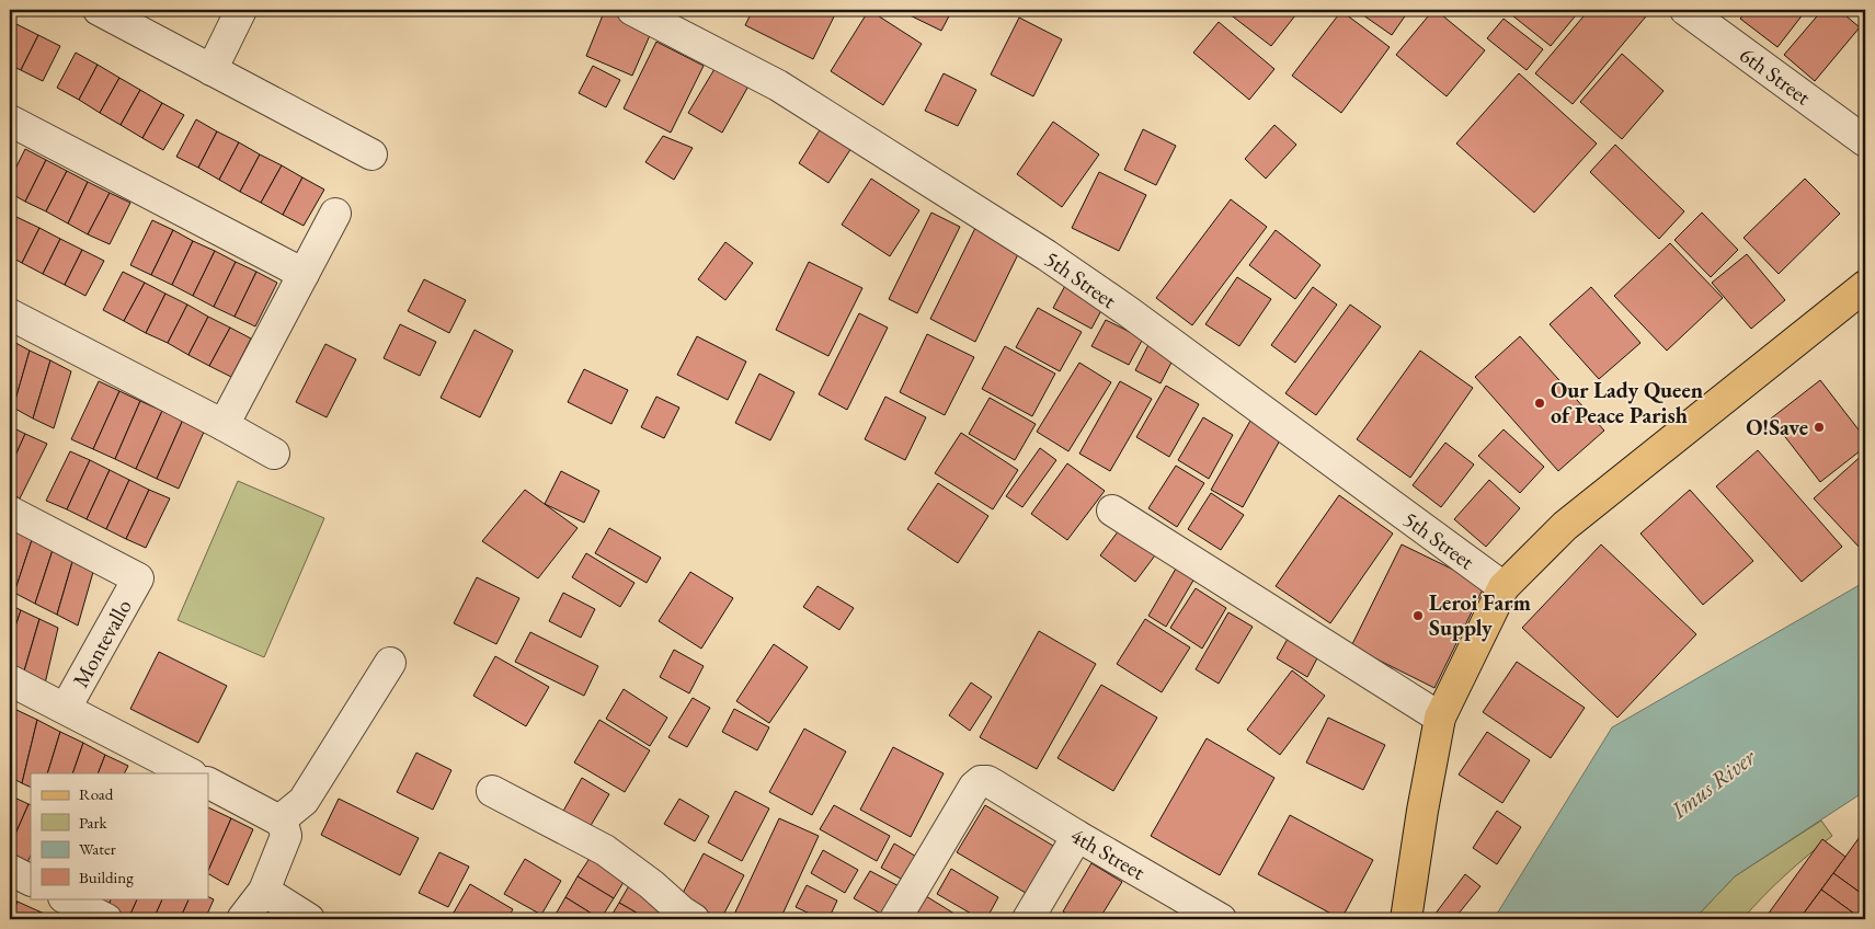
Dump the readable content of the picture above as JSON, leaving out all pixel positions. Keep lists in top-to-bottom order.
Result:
{
  "streets": {
    "street": [
      "6th Street",
      "5th Street",
      "Montevallo",
      "4th Street"
    ]
  },
  "water": ["Imus River"],
  "places": ["Our Lady Queen of Peace Parish", "O!Save", "Leroi Farm Supply"],
  "legend": [
    "Road",
    "Park",
    "Water",
    "Building"
  ]
}
